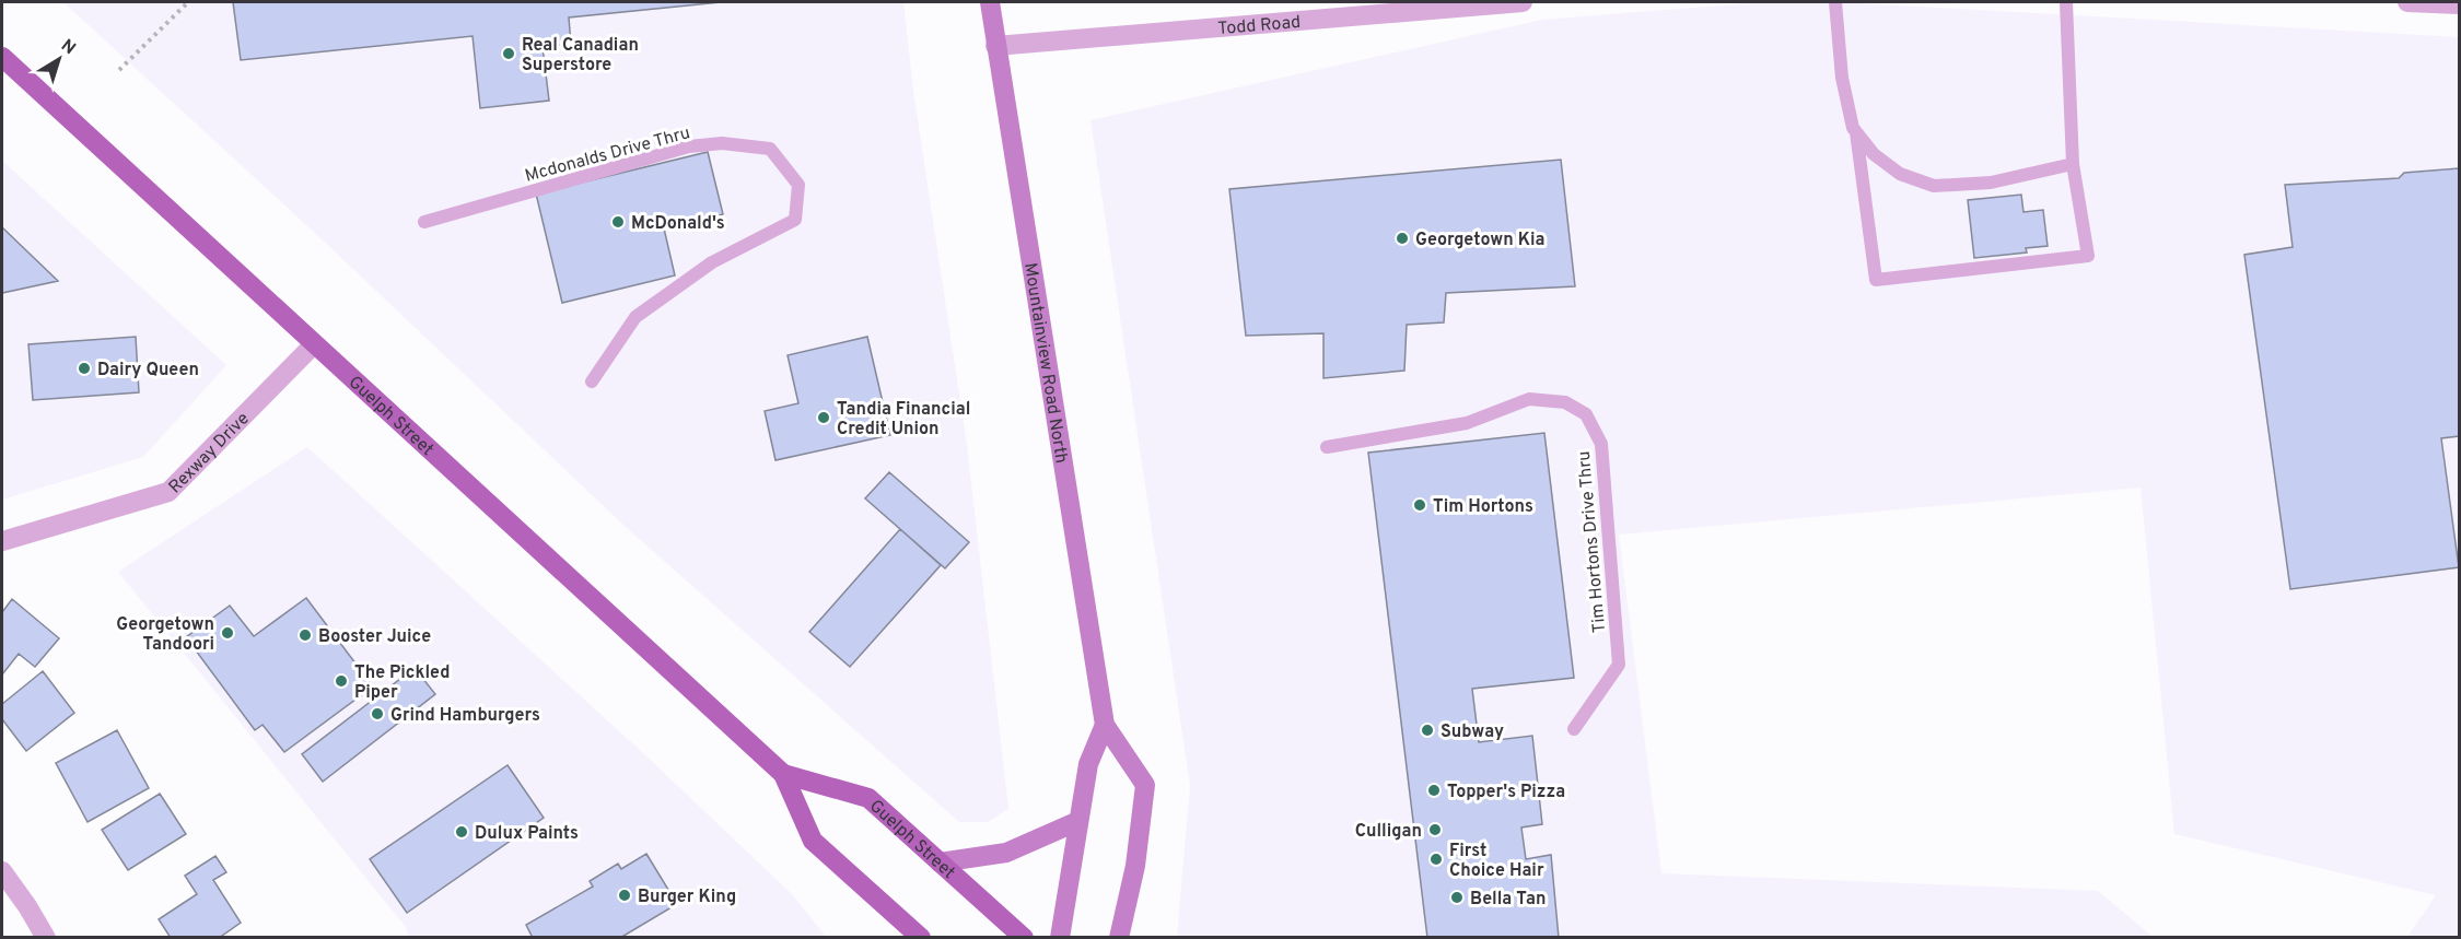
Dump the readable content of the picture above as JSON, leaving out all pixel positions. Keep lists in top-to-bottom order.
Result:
{
  "streets": {
    "main road": ["Mountainview Road North", "Guelph Street"],
    "street": ["Todd Road", "Rexway Drive"],
    "lane": ["Mcdonalds Drive Thru", "Tim Hortons Drive Thru"]
  },
  "crossings": [
    ["Todd Road", "Mountainview Road North"],
    ["Guelph Street", "Rexway Drive"]
  ],
  "places": [
    "Real Canadian Superstore",
    "McDonald's",
    "Georgetown Kia",
    "Dairy Queen",
    "Tandia Financial Credit Union",
    "Tim Hortons",
    "Georgetown Tandoori",
    "Booster Juice",
    "The Pickled Piper",
    "Grind Hamburgers",
    "Subway",
    "Topper's Pizza",
    "Culligan",
    "Dulux Paints",
    "First Choice Hair",
    "Burger King",
    "Bella Tan"
  ],
  "north": "top right"
}
